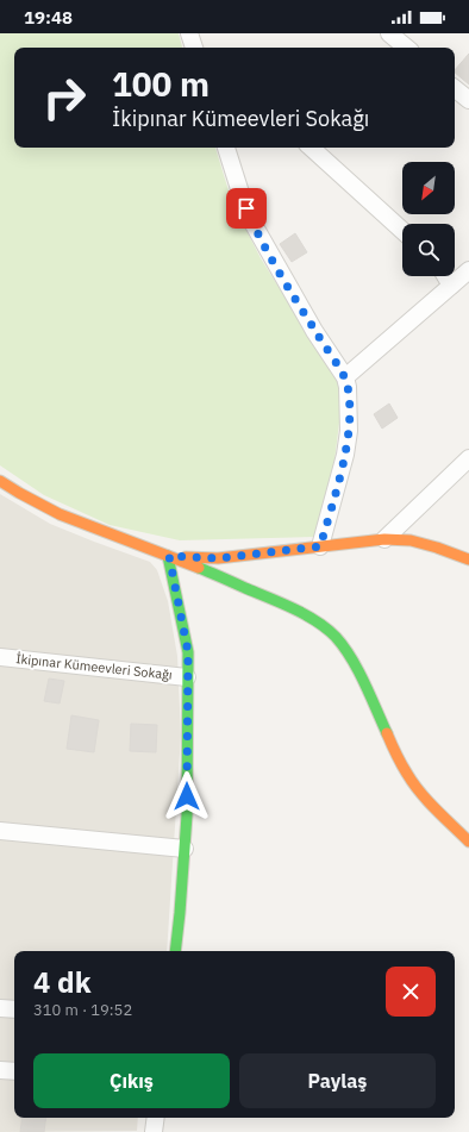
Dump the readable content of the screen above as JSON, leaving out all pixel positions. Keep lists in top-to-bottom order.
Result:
{
  "streets": {
    "street": ["İkipınar Kümeevleri Sokağı"]
  },
  "north": "bottom left",
  "page": {
    "status": "19:48",
    "turn": ["100 m", "İkipınar Kümeevleri Sokağı"],
    "heading": ["4 dk", "310 m · 19:52"],
    "buttons": ["Çıkış", "Paylaş"]
  }
}
